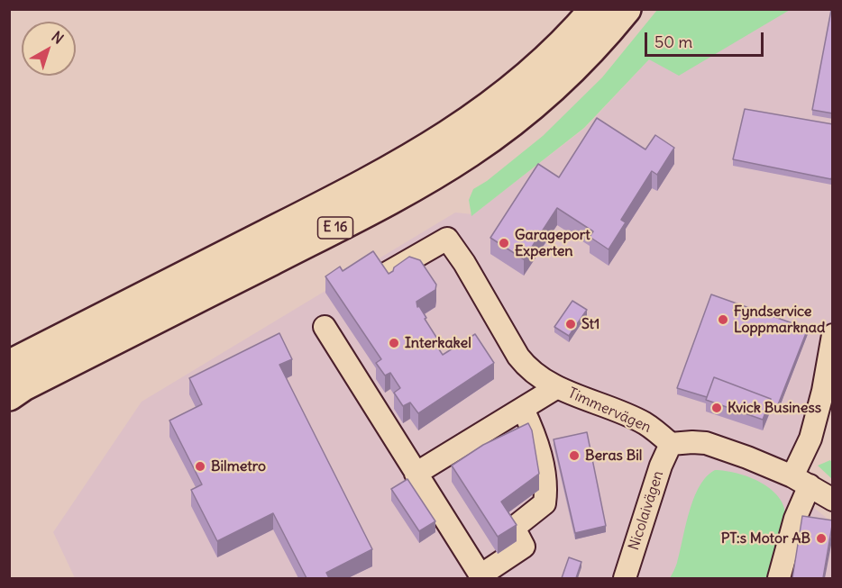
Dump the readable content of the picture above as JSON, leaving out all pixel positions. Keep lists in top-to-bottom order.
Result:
{
  "streets": {
    "highway": ["E 16"],
    "street": ["Timmervägen", "Nicolaivägen"]
  },
  "crossings": [
    ["Timmervägen", "Nicolaivägen"]
  ],
  "places": [
    "Garageport Experten",
    "Fyndservice Loppmarknad",
    "St1",
    "Interkakel",
    "Kvick Business",
    "Beras Bil",
    "Bilmetro",
    "PT:s Motor AB"
  ],
  "scale_bar": "50 m",
  "north": "top right"
}
